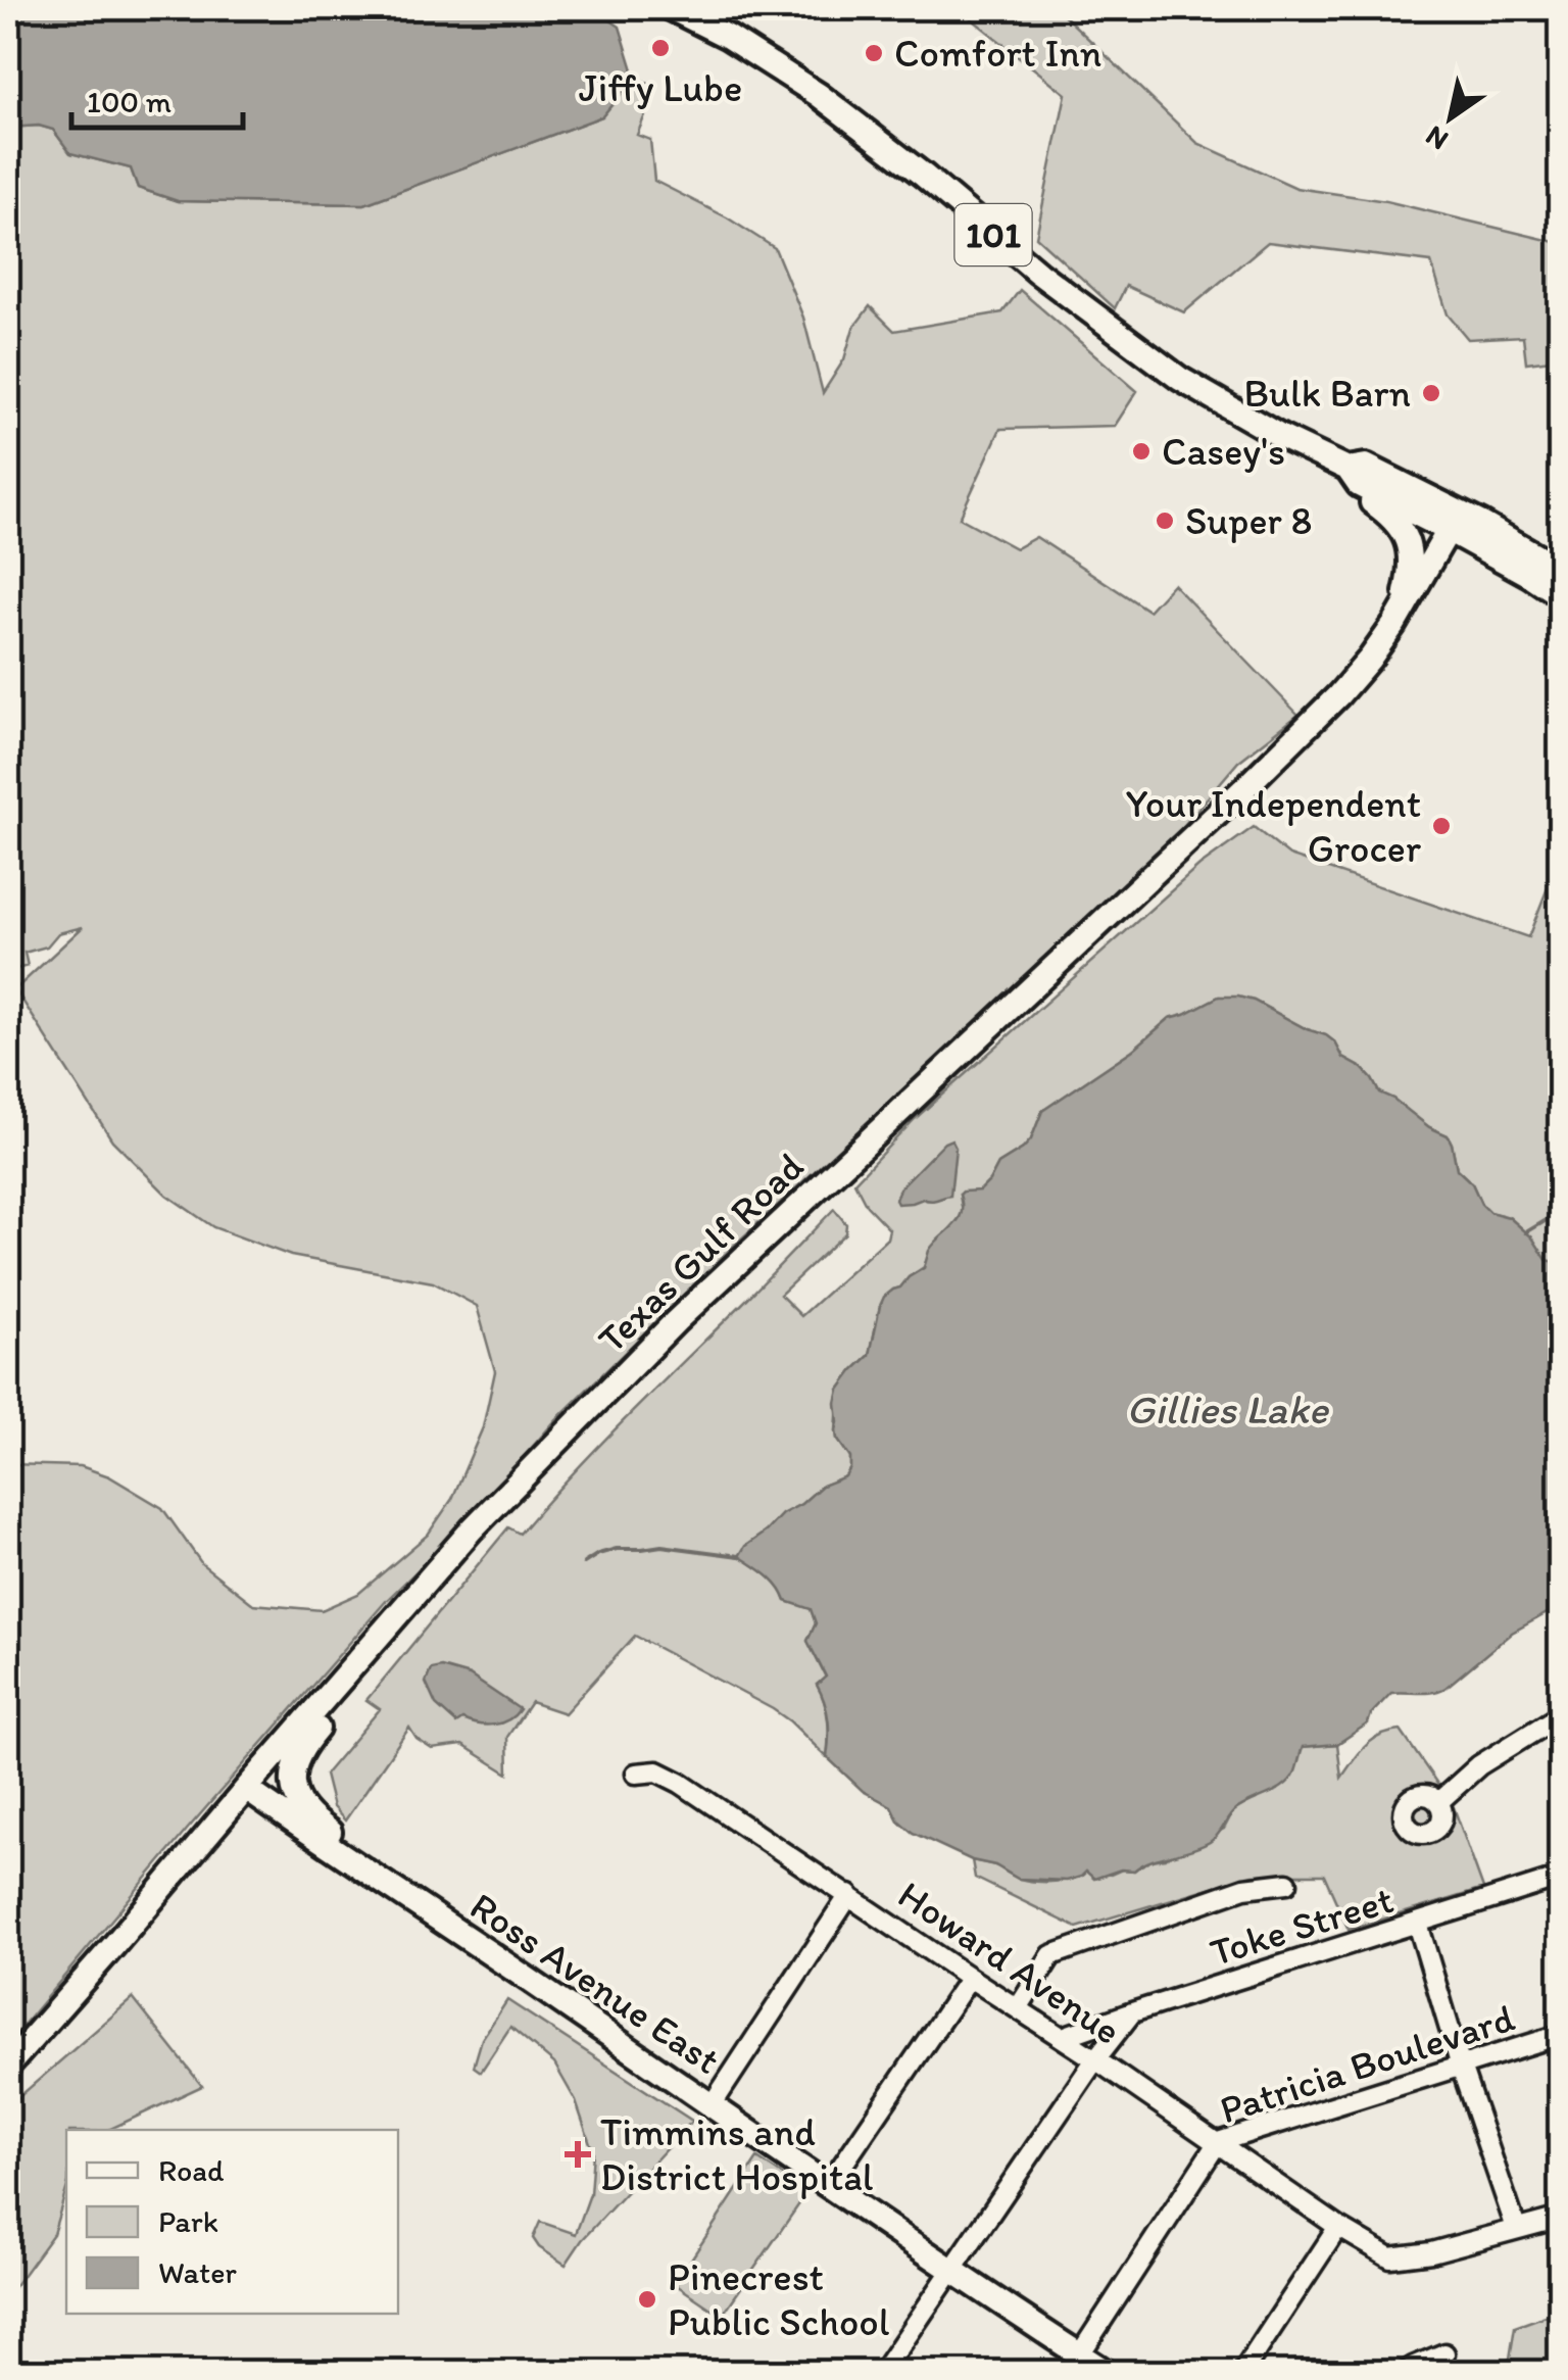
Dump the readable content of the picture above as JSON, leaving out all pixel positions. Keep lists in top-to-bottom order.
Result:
{
  "streets": {
    "main road": ["101", "Texas Gulf Road", "Ross Avenue East"],
    "street": ["Toke Street", "Howard Avenue", "Patricia Boulevard"]
  },
  "crossings": [
    ["101", "Texas Gulf Road"],
    ["Texas Gulf Road", "Ross Avenue East"],
    ["Toke Street", "Howard Avenue"],
    ["Howard Avenue", "Patricia Boulevard"],
    ["Ross Avenue East", "Patricia Boulevard"]
  ],
  "water": ["Gillies Lake"],
  "places": {
    "other": [
      "Jiffy Lube",
      "Comfort Inn",
      "Bulk Barn",
      "Casey's",
      "Super 8",
      "Your Independent Grocer",
      "Pinecrest Public School"
    ],
    "health": ["Timmins and District Hospital"]
  },
  "legend": ["Road", "Park", "Water"],
  "scale_bar": "100 m",
  "north": "bottom left"
}
